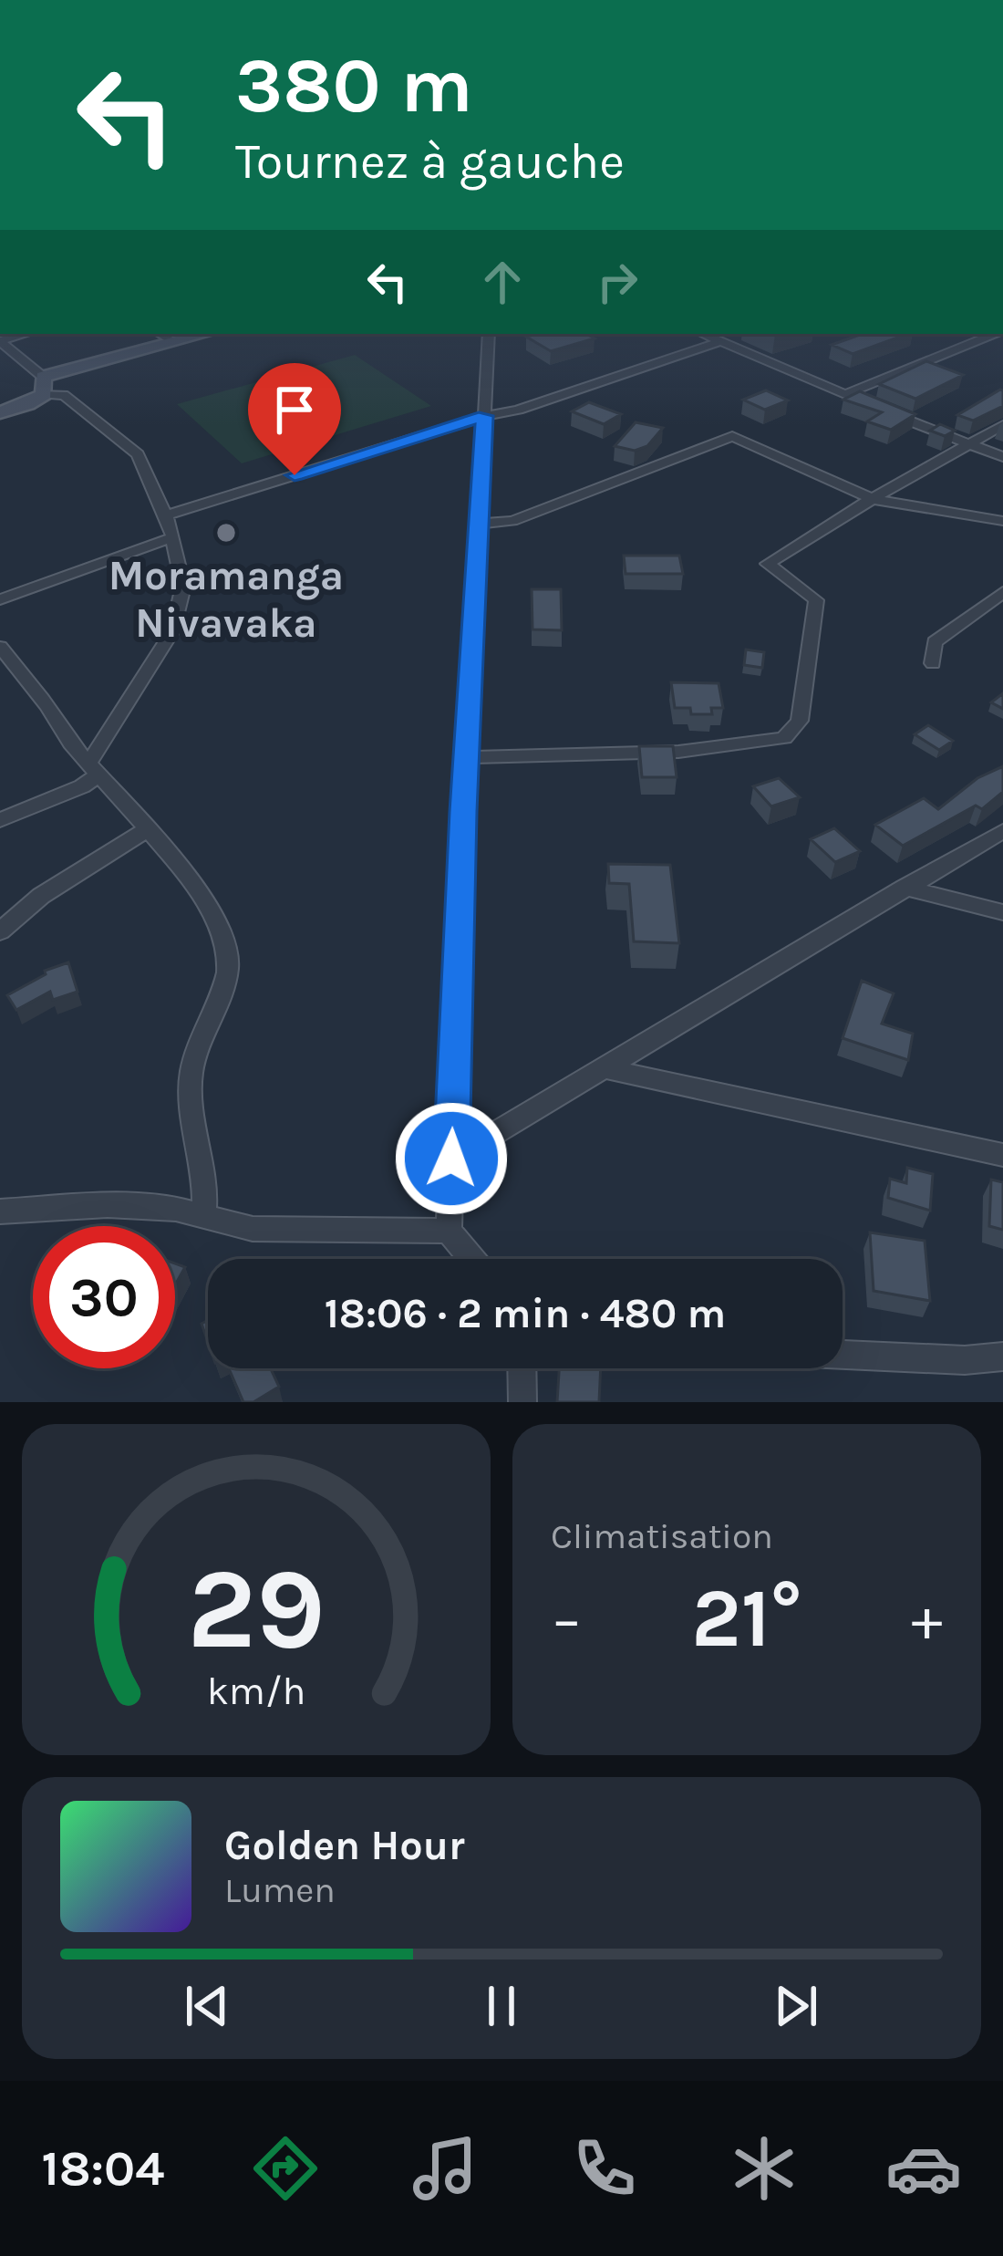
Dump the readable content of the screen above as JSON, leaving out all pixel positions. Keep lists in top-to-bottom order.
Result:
{
  "places": ["Moramanga Nivavaka"],
  "page": {
    "turn": ["380 m", "Tournez à gauche"],
    "limit": "30",
    "trip": "18:06 · 2 min · 480 m",
    "tile": "Climatisation",
    "heat": ["−", "21°", "+"],
    "song": ["Golden Hour", "Lumen"],
    "tabs": "18:04",
    "gauge": ["29", "km/h"]
  }
}
